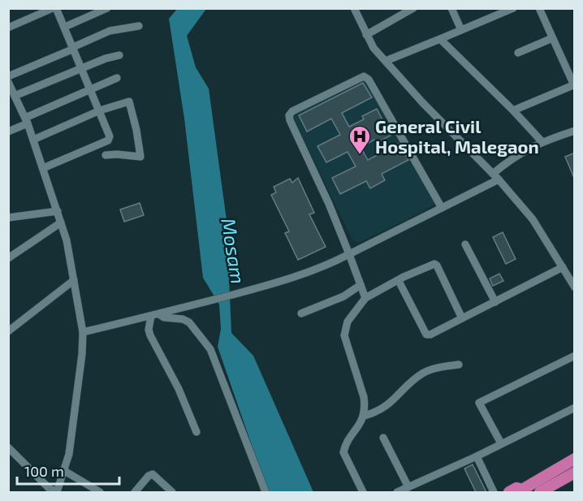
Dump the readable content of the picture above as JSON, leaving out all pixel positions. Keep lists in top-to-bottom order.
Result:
{
  "water": ["Mosam"],
  "places": {
    "hospital": ["General Civil Hospital, Malegaon"]
  },
  "scale_bar": "100 m"
}
